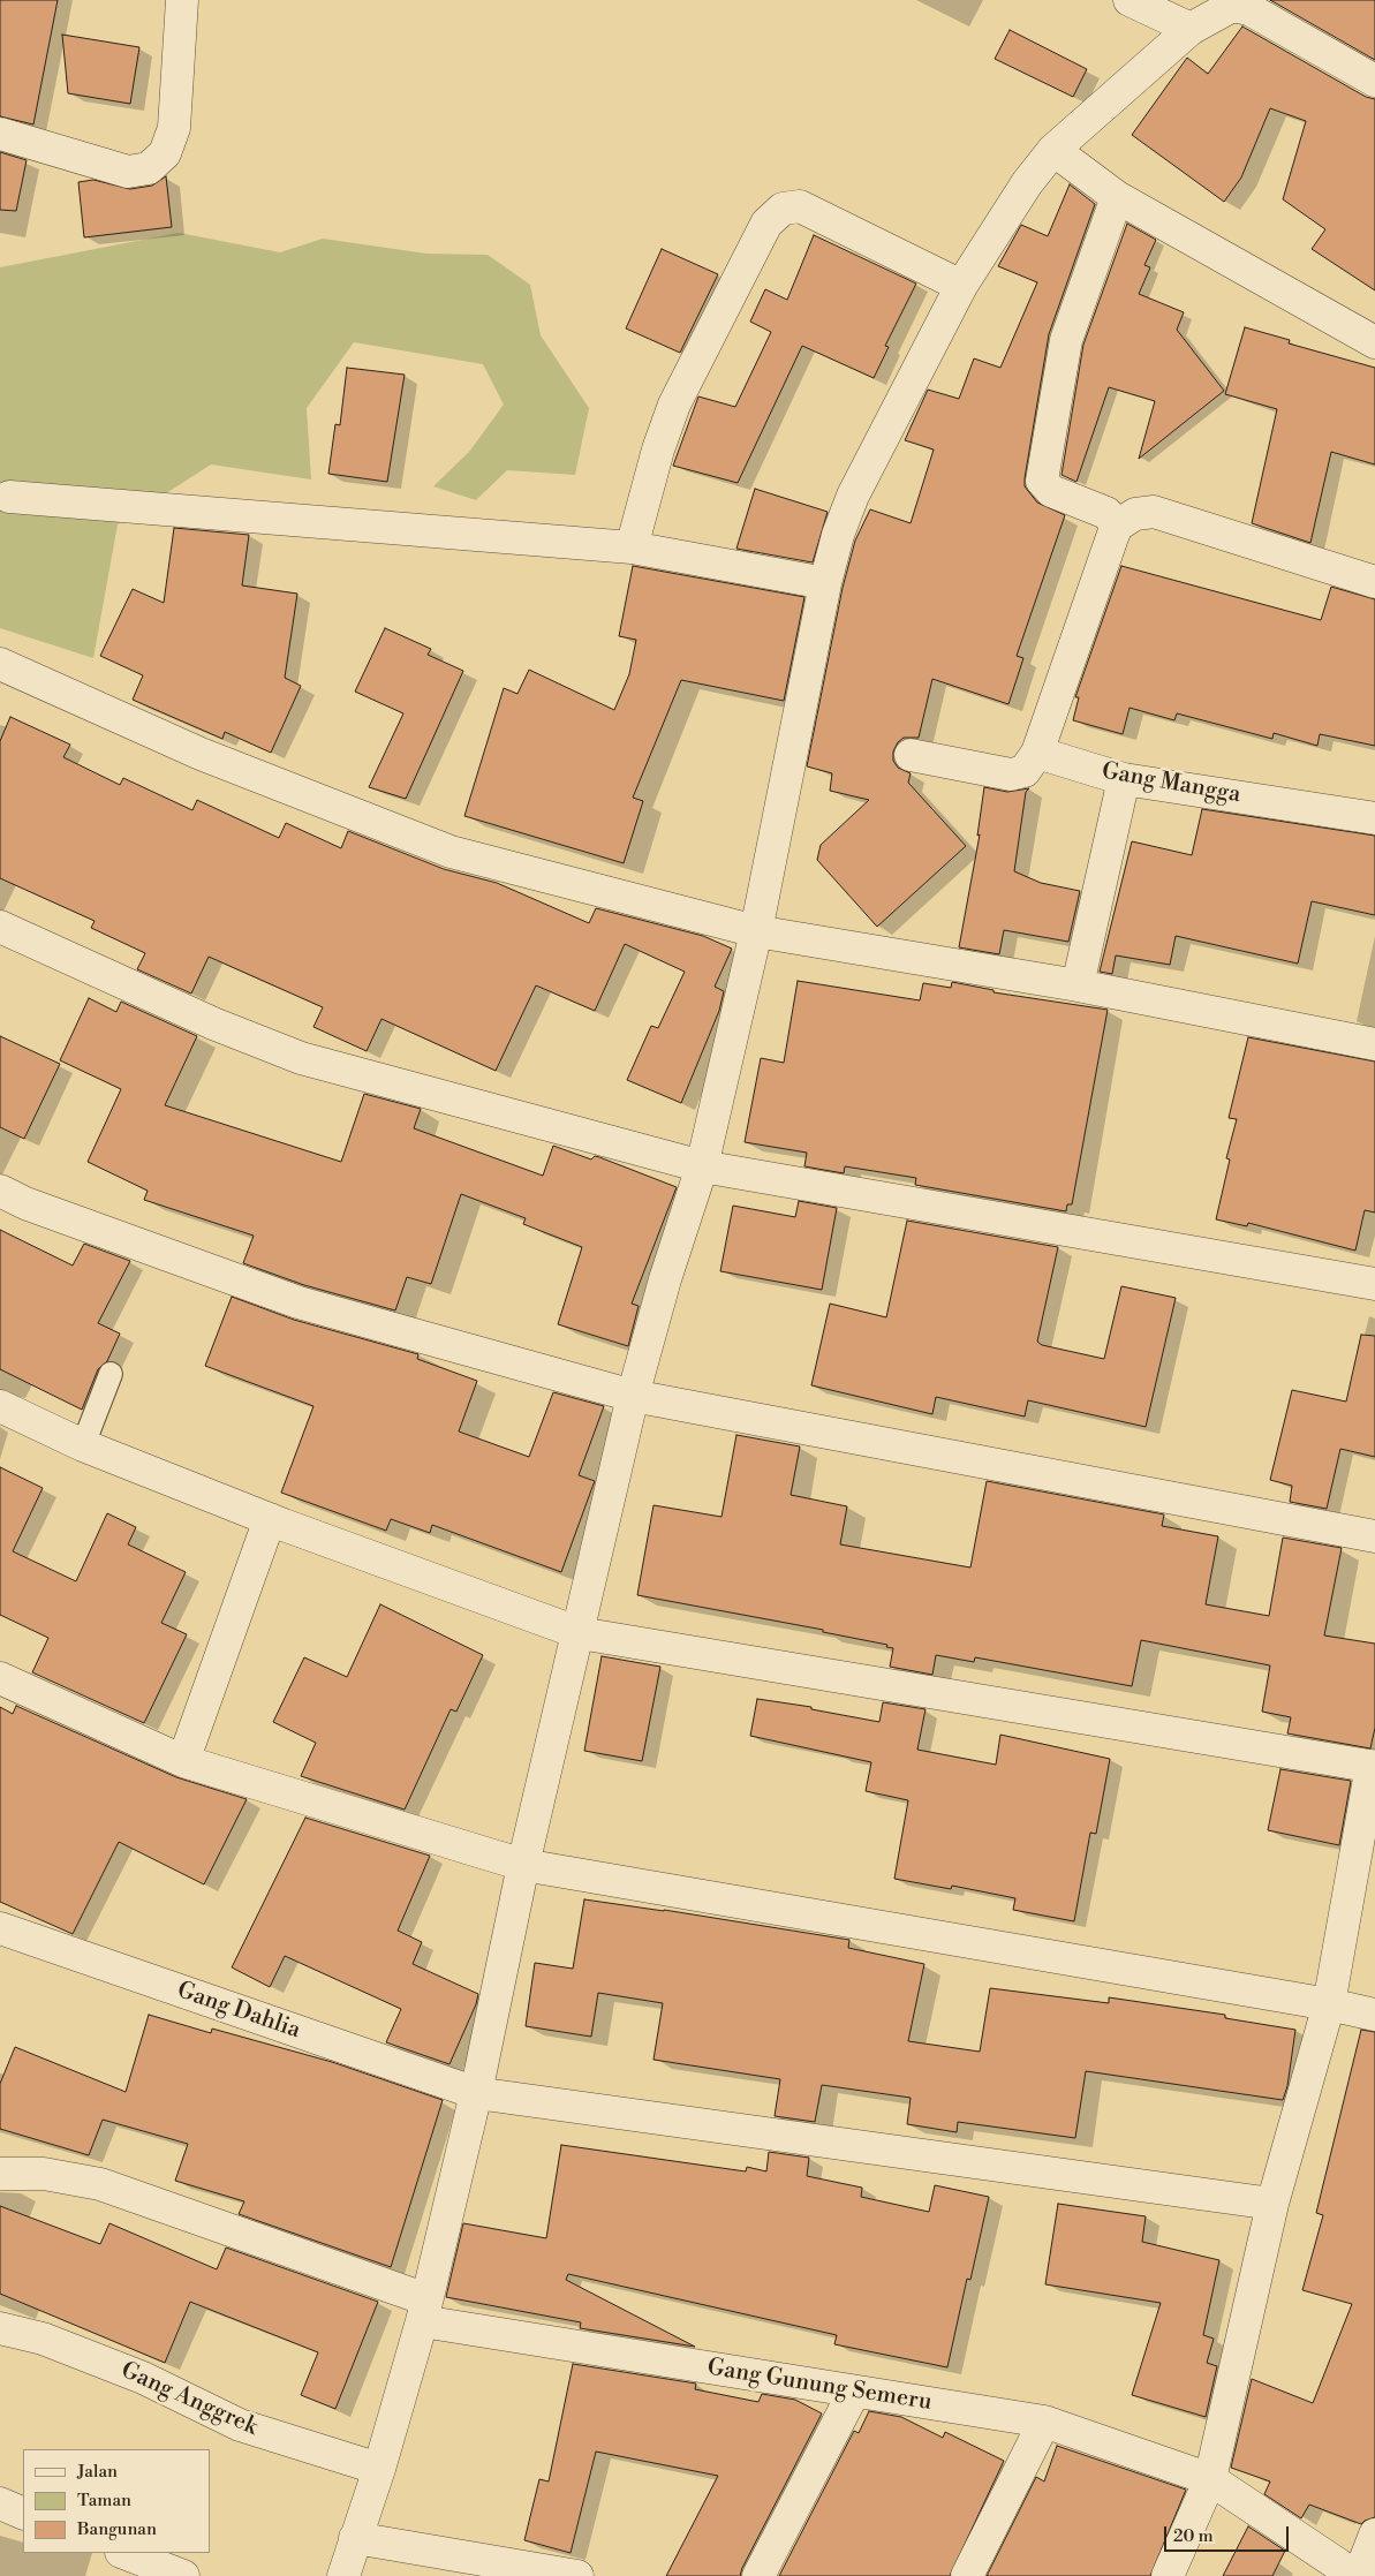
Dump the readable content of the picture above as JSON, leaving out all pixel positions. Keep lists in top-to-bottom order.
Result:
{
  "streets": {
    "street": [
      "Gang Mangga",
      "Gang Dahlia",
      "Gang Gunung Semeru",
      "Gang Anggrek"
    ]
  },
  "legend": ["Jalan", "Taman", "Bangunan"],
  "scale_bar": "20 m"
}
